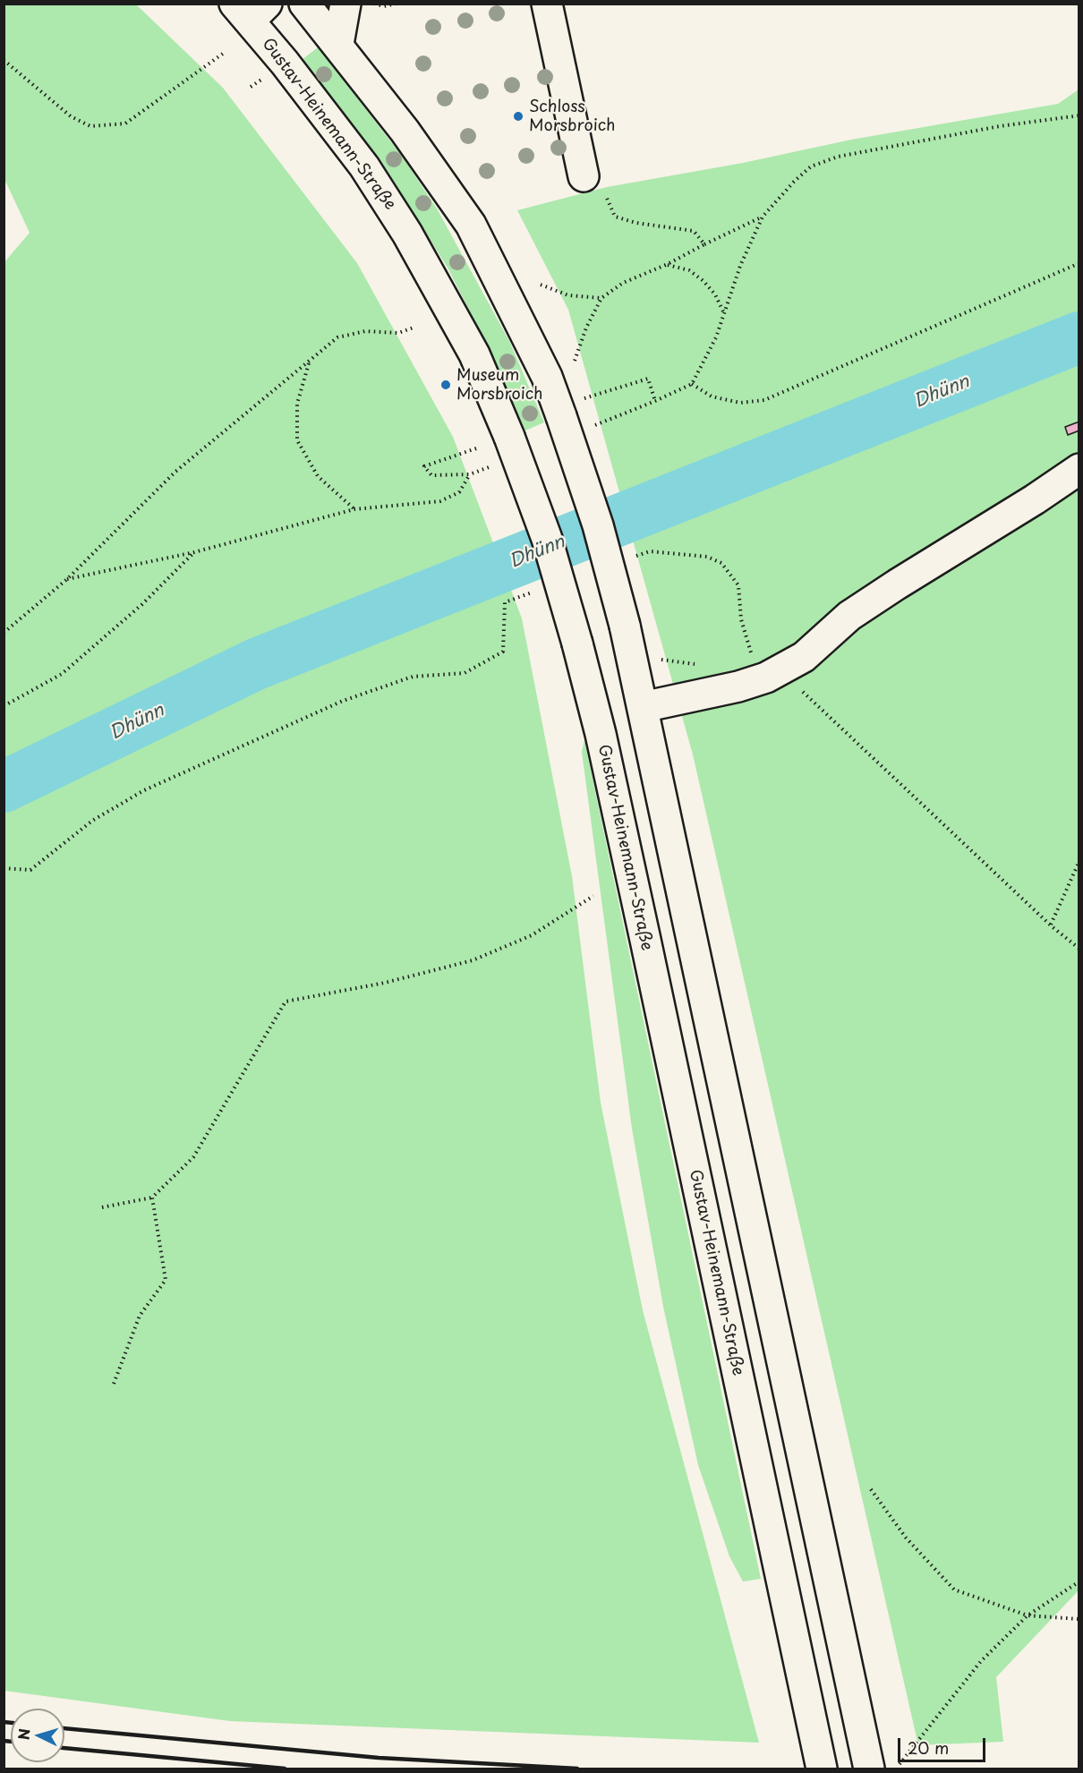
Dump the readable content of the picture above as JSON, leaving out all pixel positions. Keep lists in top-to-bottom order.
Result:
{
  "streets": {
    "main road": ["Gustav-Heinemann-Straße"]
  },
  "water": ["Dhünn"],
  "places": ["Schloss Morsbroich", "Museum Morsbroich"],
  "scale_bar": "20 m",
  "north": "left"
}
